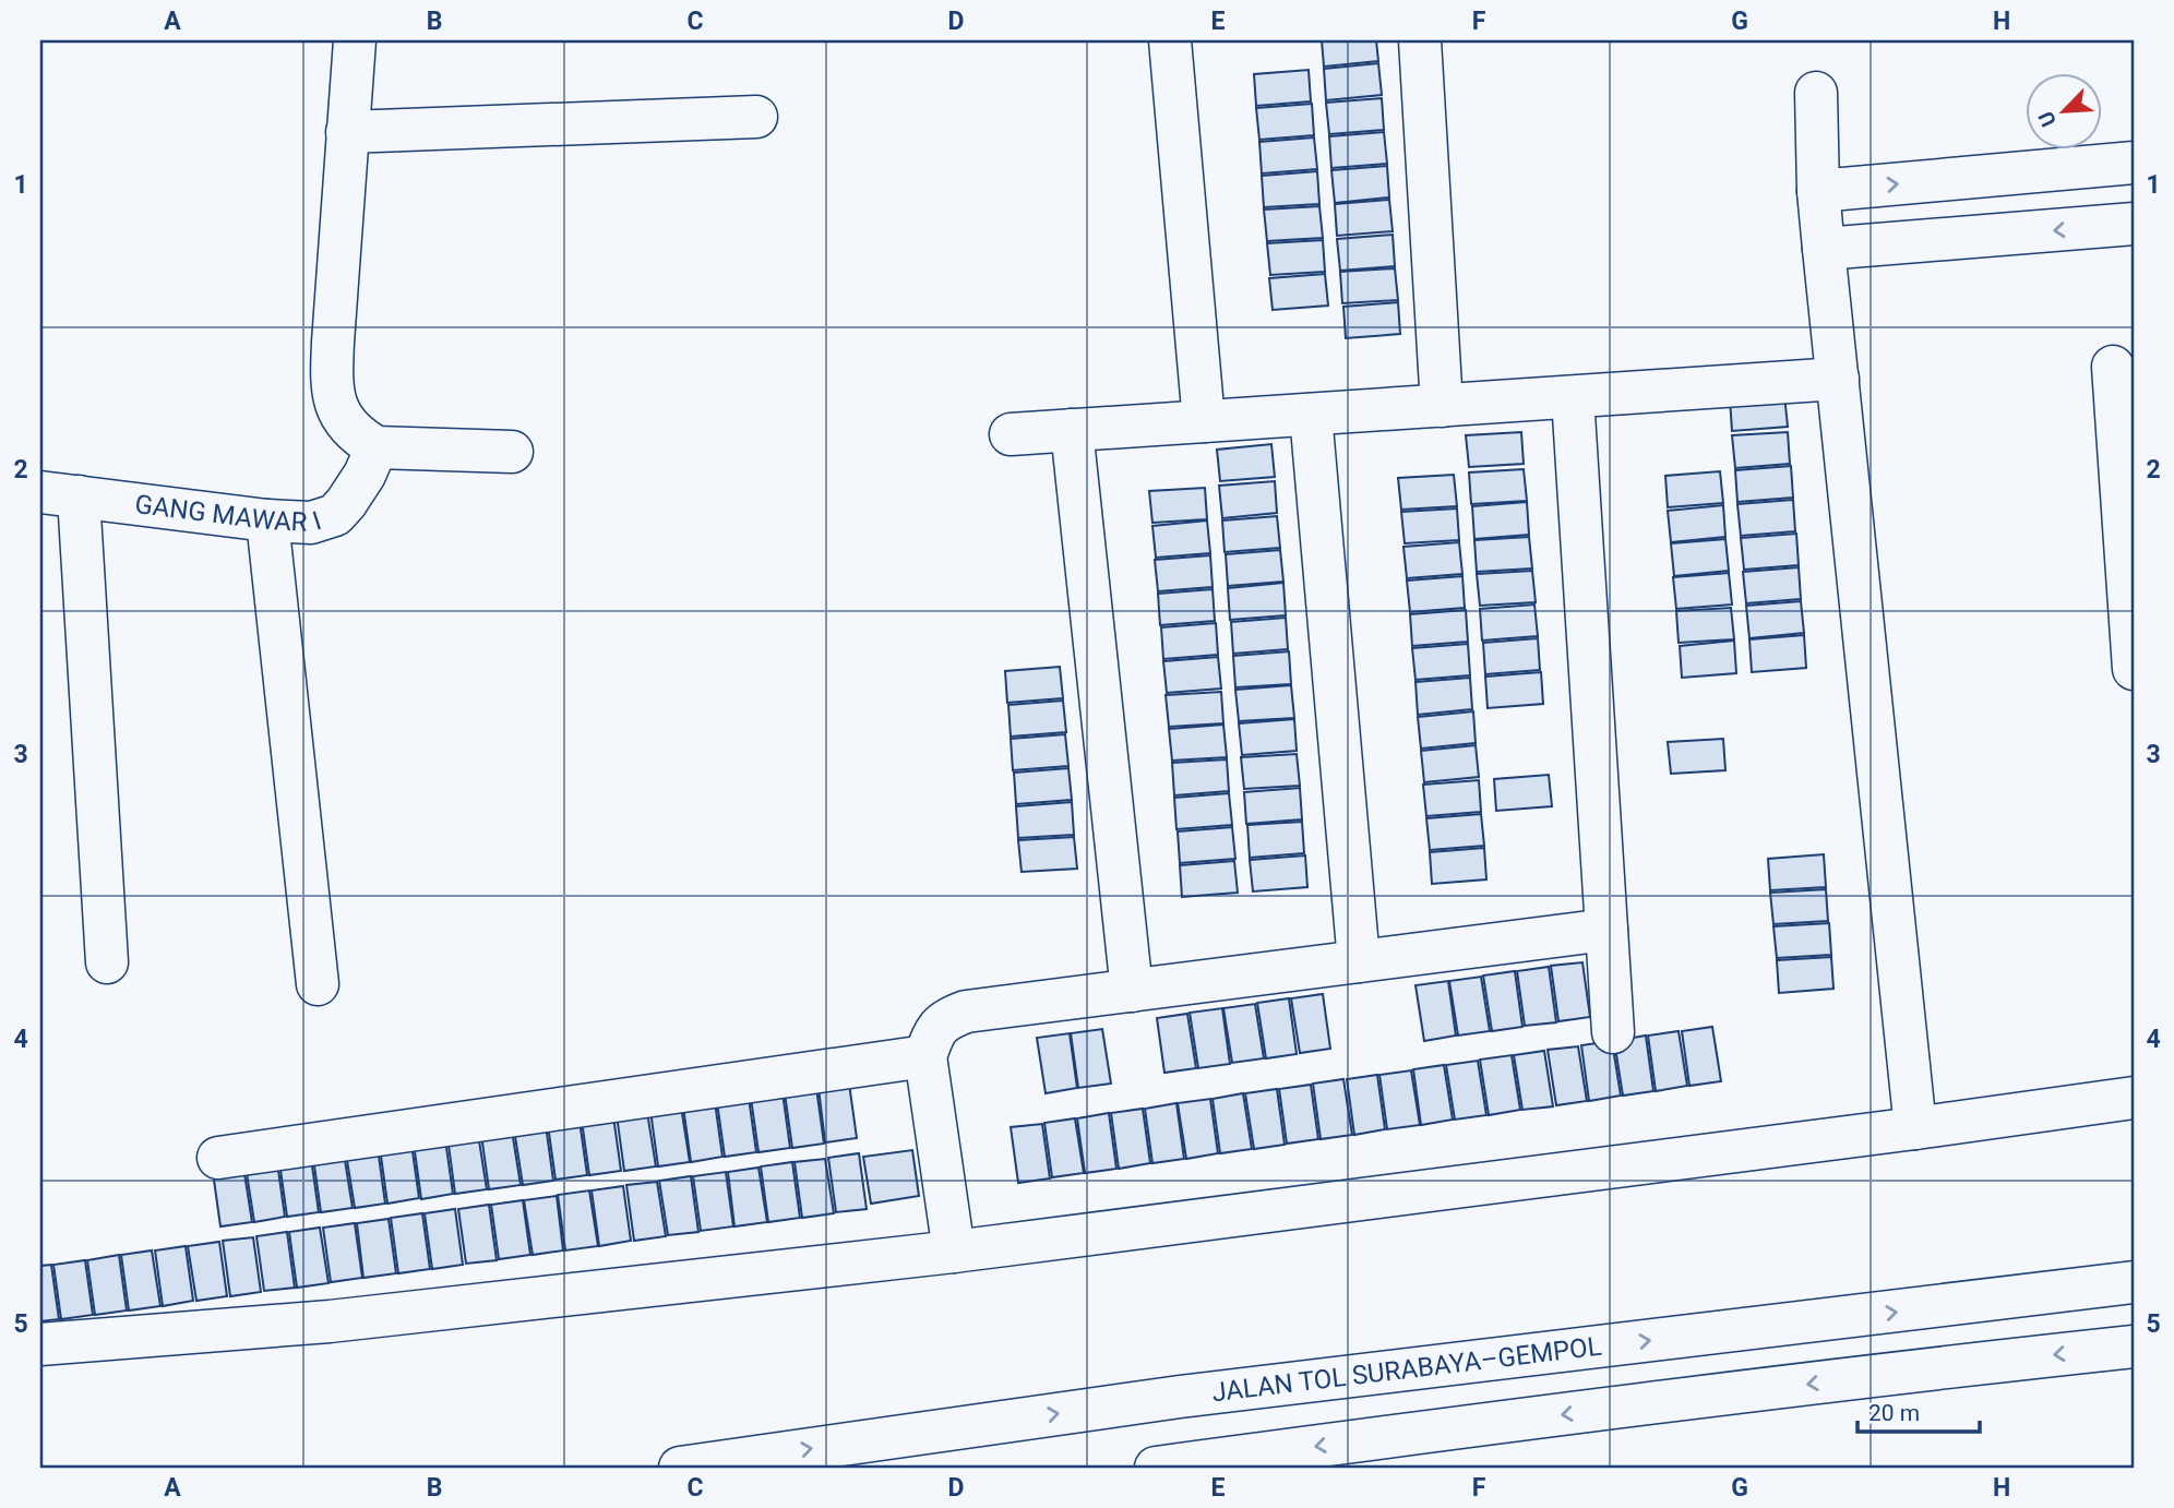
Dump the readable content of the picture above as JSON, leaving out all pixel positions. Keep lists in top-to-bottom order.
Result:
{
  "streets": {
    "main road": ["GANG MAWAR I", "JALAN TOL SURABAYA–GEMPOL"]
  },
  "scale_bar": "20 m",
  "north": "bottom left",
  "grid": {
    "columns": [
      "A",
      "B",
      "C",
      "D",
      "E",
      "F",
      "G",
      "H"
    ],
    "rows": [
      "1",
      "2",
      "3",
      "4",
      "5"
    ]
  }
}
